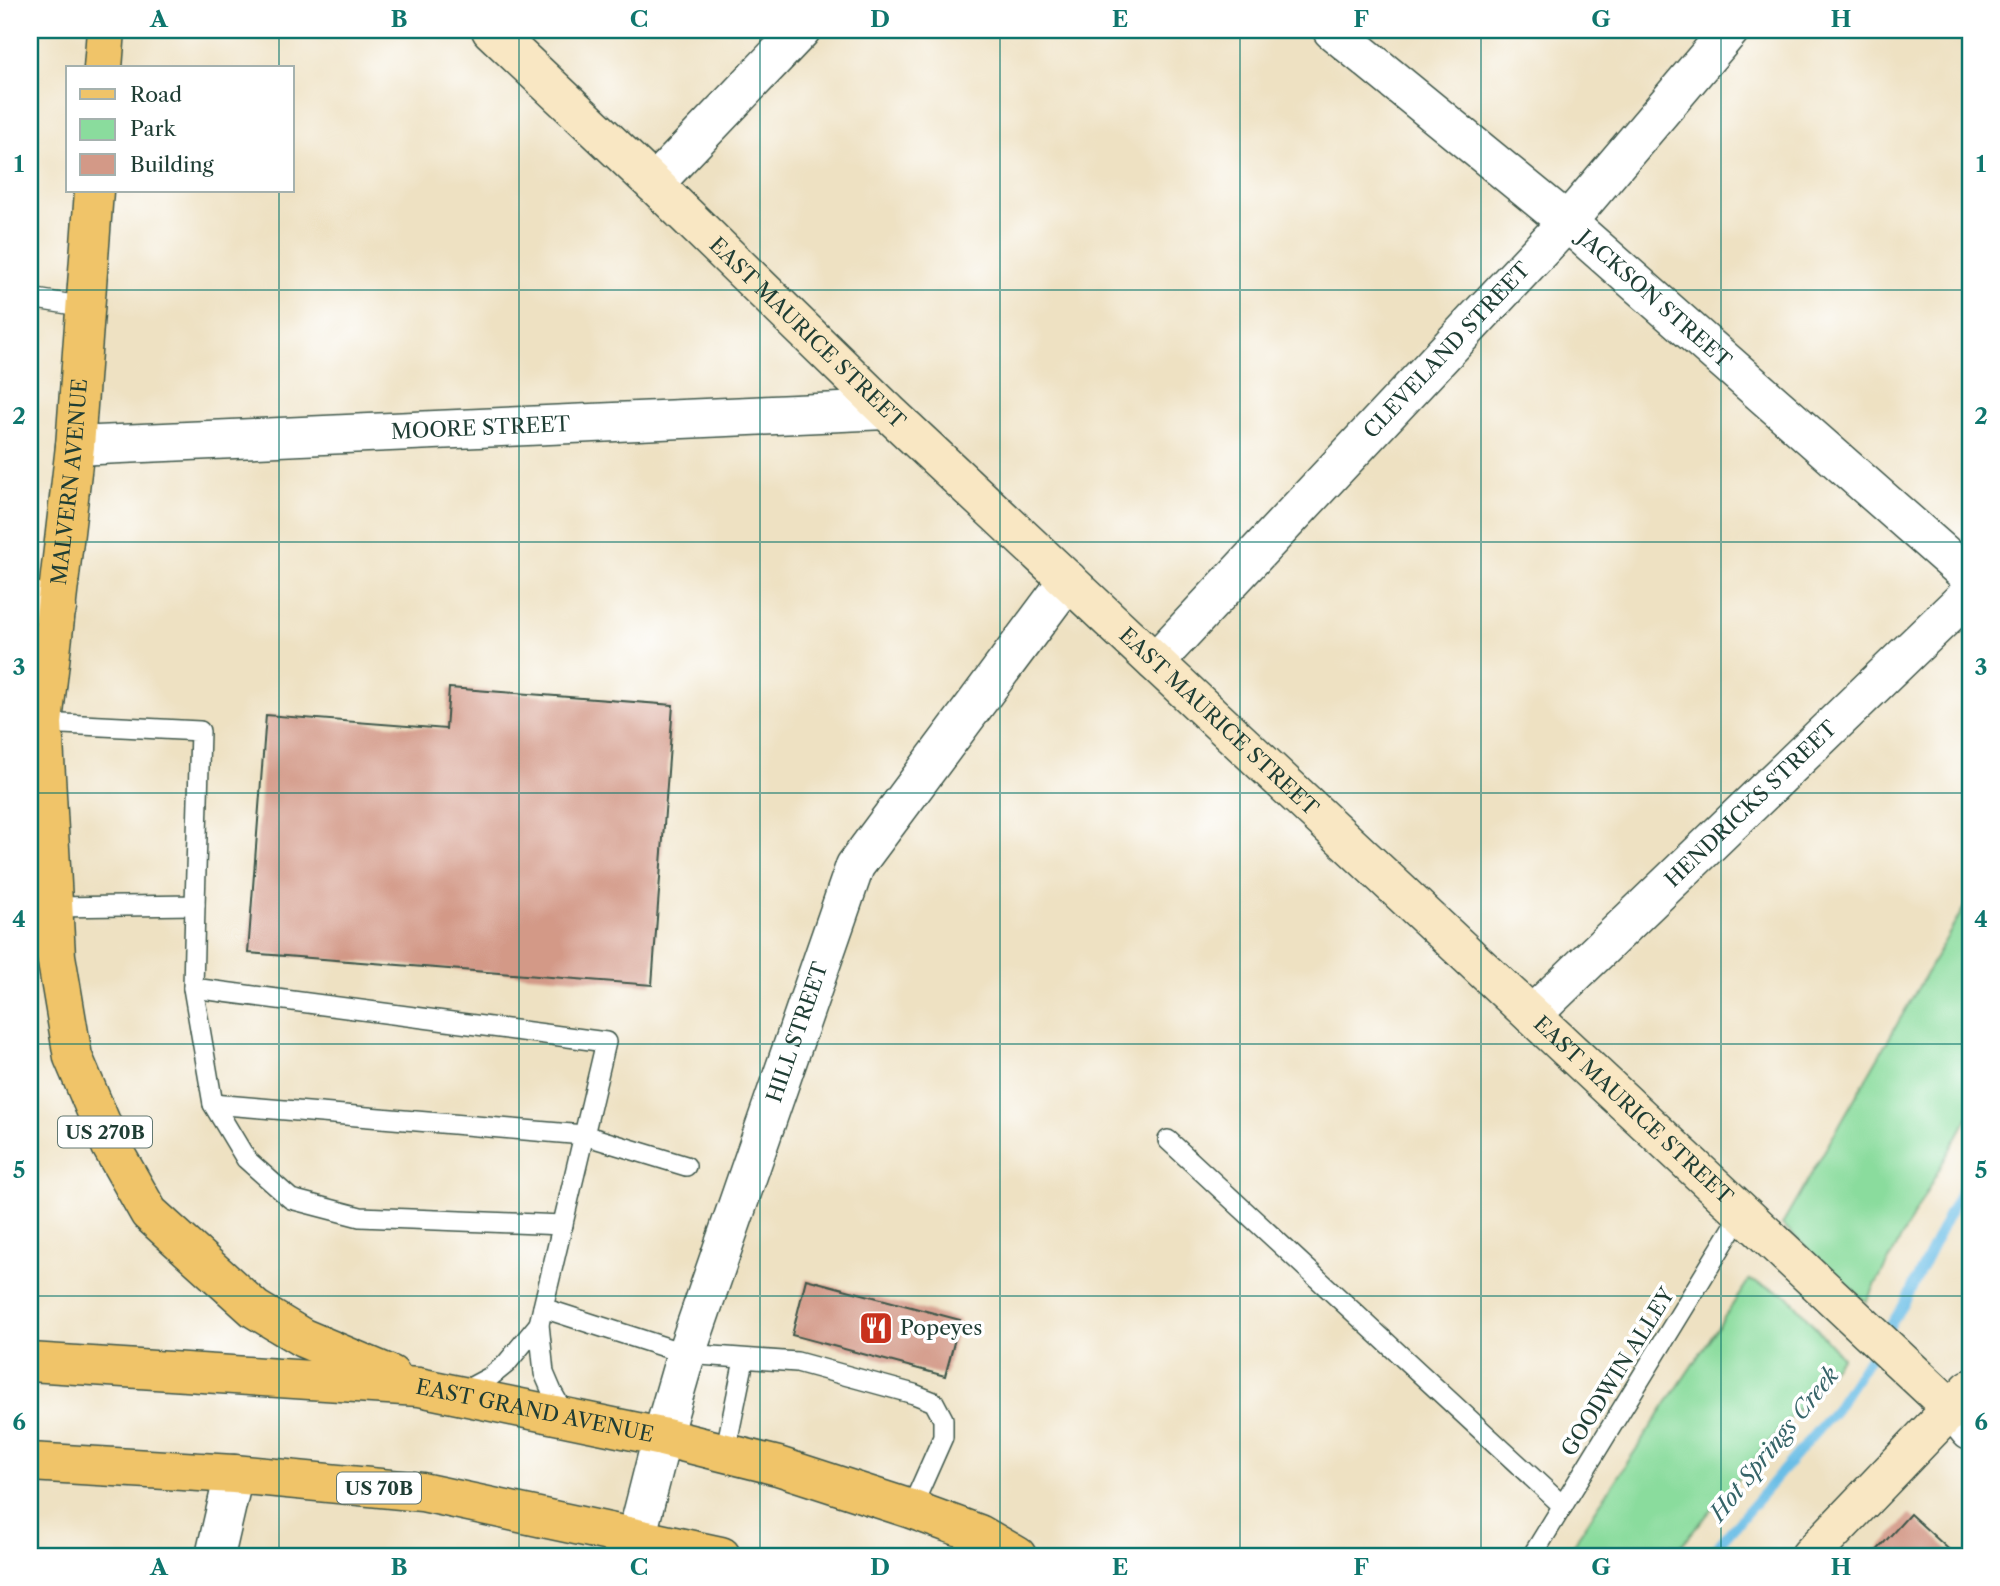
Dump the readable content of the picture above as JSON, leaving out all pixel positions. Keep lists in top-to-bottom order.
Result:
{
  "streets": {
    "main road": [
      "MALVERN AVENUE",
      "US 270B",
      "EAST GRAND AVENUE",
      "US 70B"
    ],
    "street": [
      "JACKSON STREET",
      "EAST MAURICE STREET",
      "CLEVELAND STREET",
      "MOORE STREET",
      "HENDRICKS STREET",
      "HILL STREET"
    ],
    "lane": ["GOODWIN ALLEY"]
  },
  "crossings": [
    ["JACKSON STREET", "CLEVELAND STREET"],
    ["EAST MAURICE STREET", "CLEVELAND STREET"],
    ["EAST MAURICE STREET", "MOORE STREET"],
    ["EAST MAURICE STREET", "HENDRICKS STREET"],
    ["EAST MAURICE STREET", "HILL STREET"],
    ["EAST MAURICE STREET", "GOODWIN ALLEY"],
    ["MOORE STREET", "MALVERN AVENUE"],
    ["MALVERN AVENUE", "US 270B"],
    ["HILL STREET", "EAST GRAND AVENUE"],
    ["HILL STREET", "US 70B"],
    ["US 270B", "EAST GRAND AVENUE"]
  ],
  "water": ["Hot Springs Creek"],
  "places": {
    "restaurant": ["Popeyes"]
  },
  "legend": ["Road", "Park", "Building"],
  "grid": {
    "columns": [
      "A",
      "B",
      "C",
      "D",
      "E",
      "F",
      "G",
      "H"
    ],
    "rows": [
      "1",
      "2",
      "3",
      "4",
      "5",
      "6"
    ]
  }
}
